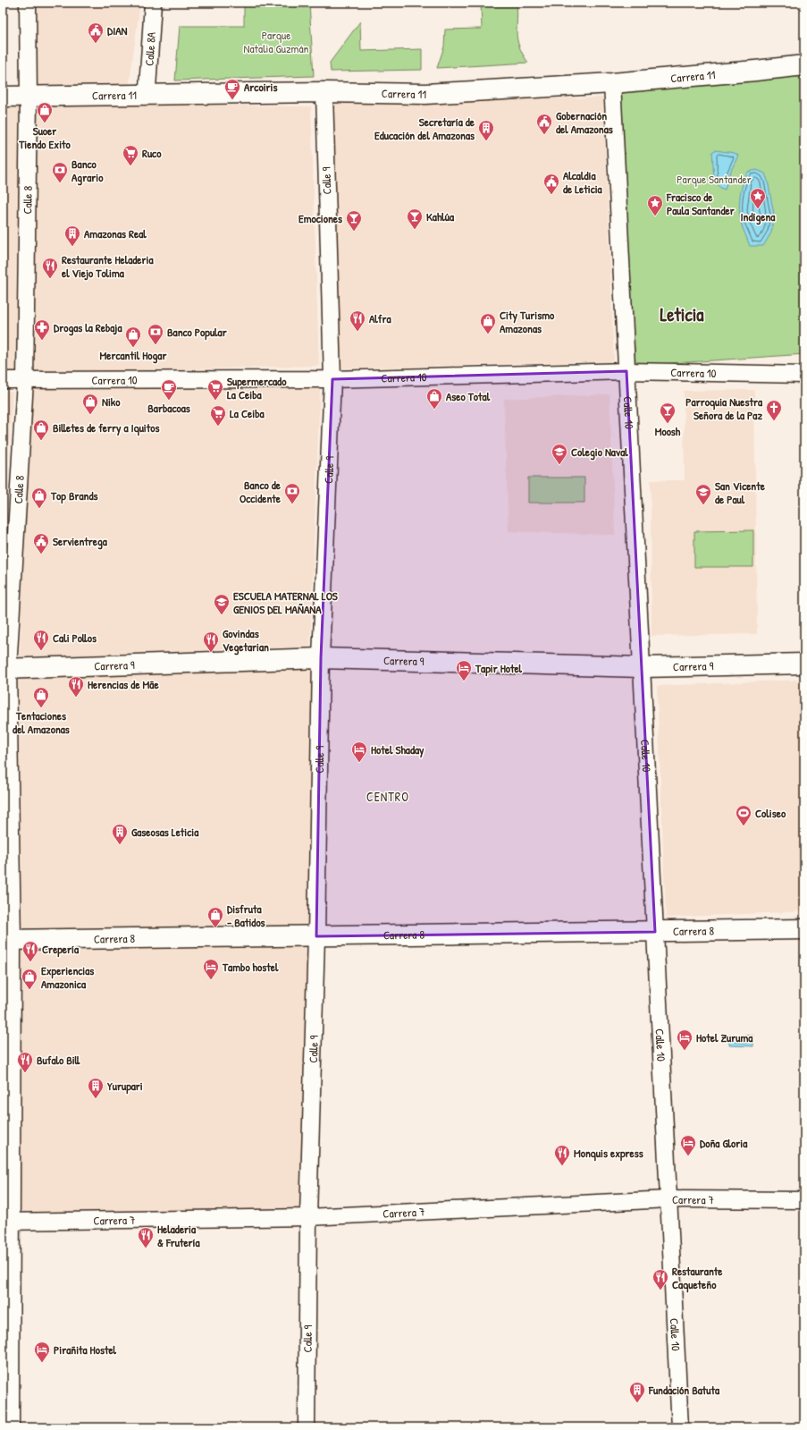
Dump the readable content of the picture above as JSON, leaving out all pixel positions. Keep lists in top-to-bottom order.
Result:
{
  "streets": {
    "street": [
      "Calle 8A",
      "Carrera 11",
      "Calle 9",
      "Calle 8",
      "Carrera 10",
      "Calle 10",
      "Carrera 9",
      "Carrera 8",
      "Carrera 7"
    ]
  },
  "crossings": [
    ["Calle 8A", "Carrera 11"],
    ["Carrera 11", "Calle 9"],
    ["Carrera 11", "Calle 8"],
    ["Carrera 11", "Calle 10"],
    ["Calle 9", "Carrera 10"],
    ["Calle 9", "Carrera 9"],
    ["Calle 9", "Carrera 8"],
    ["Calle 9", "Carrera 7"],
    ["Calle 8", "Carrera 10"],
    ["Calle 8", "Carrera 9"],
    ["Calle 8", "Carrera 8"],
    ["Calle 8", "Carrera 7"],
    ["Carrera 10", "Calle 10"],
    ["Calle 10", "Carrera 9"],
    ["Calle 10", "Carrera 8"],
    ["Calle 10", "Carrera 7"]
  ],
  "districts": ["Leticia", "CENTRO"],
  "parks": ["Parque Natalia Guzmán", "Parque Santander"],
  "places": {
    "public building": [
      "DIAN",
      "Gobernación del Amazonas",
      "Alcaldía de Leticia",
      "Servientrega"
    ],
    "cafe": ["Arcoiris", "Barbacoas"],
    "shop": [
      "Suoer Tiendo Exito",
      "City Turismo Amazonas",
      "Mercantil Hogar",
      "Aseo Total",
      "Niko",
      "Billetes de ferry a Iquitos",
      "Top Brands",
      "Tentaciones del Amazonas",
      "Disfruta - Batidos",
      "Experiencias Amazonica"
    ],
    "building": [
      "Secretaría de Educación del Amazonas",
      "Amazonas Real",
      "Gaseosas Leticia",
      "Yurupari",
      "Fundación Batuta"
    ],
    "supermarket": ["Ruco", "Supermercado La Ceiba", "La Ceiba"],
    "bank": ["Banco Agrario", "Banco Popular", "Banco de Occidente"],
    "place": ["Indígena", "Fracisco de Paula Santander"],
    "bar": ["Kahlúa", "Emociones", "Moosh"],
    "restaurant": [
      "Restaurante Heladeria el Viejo Tolima",
      "Alfra",
      "Cali Pollos",
      "Govindas Vegetarian",
      "Herencias de Mãe",
      "Crepería",
      "Bufalo Bill",
      "Monquis express",
      "Heladeria & Frutería",
      "Restaurante Caqueteño"
    ],
    "pharmacy": ["Drogas la Rebaja"],
    "church": ["Parroquia Nuestra Señora de la Paz"],
    "school or university": ["Colegio Naval", "San Vicente de Paul", "ESCUELA MATERNAL LOS GENIOS DEL MAÑANA"],
    "hotel": [
      "Tapir Hotel",
      "Hotel Shaday",
      "Tambo hostel",
      "Hotel Zuruma",
      "Doña Gloria",
      "Pirañita Hostel"
    ],
    "sports": ["Coliseo"]
  }
}
